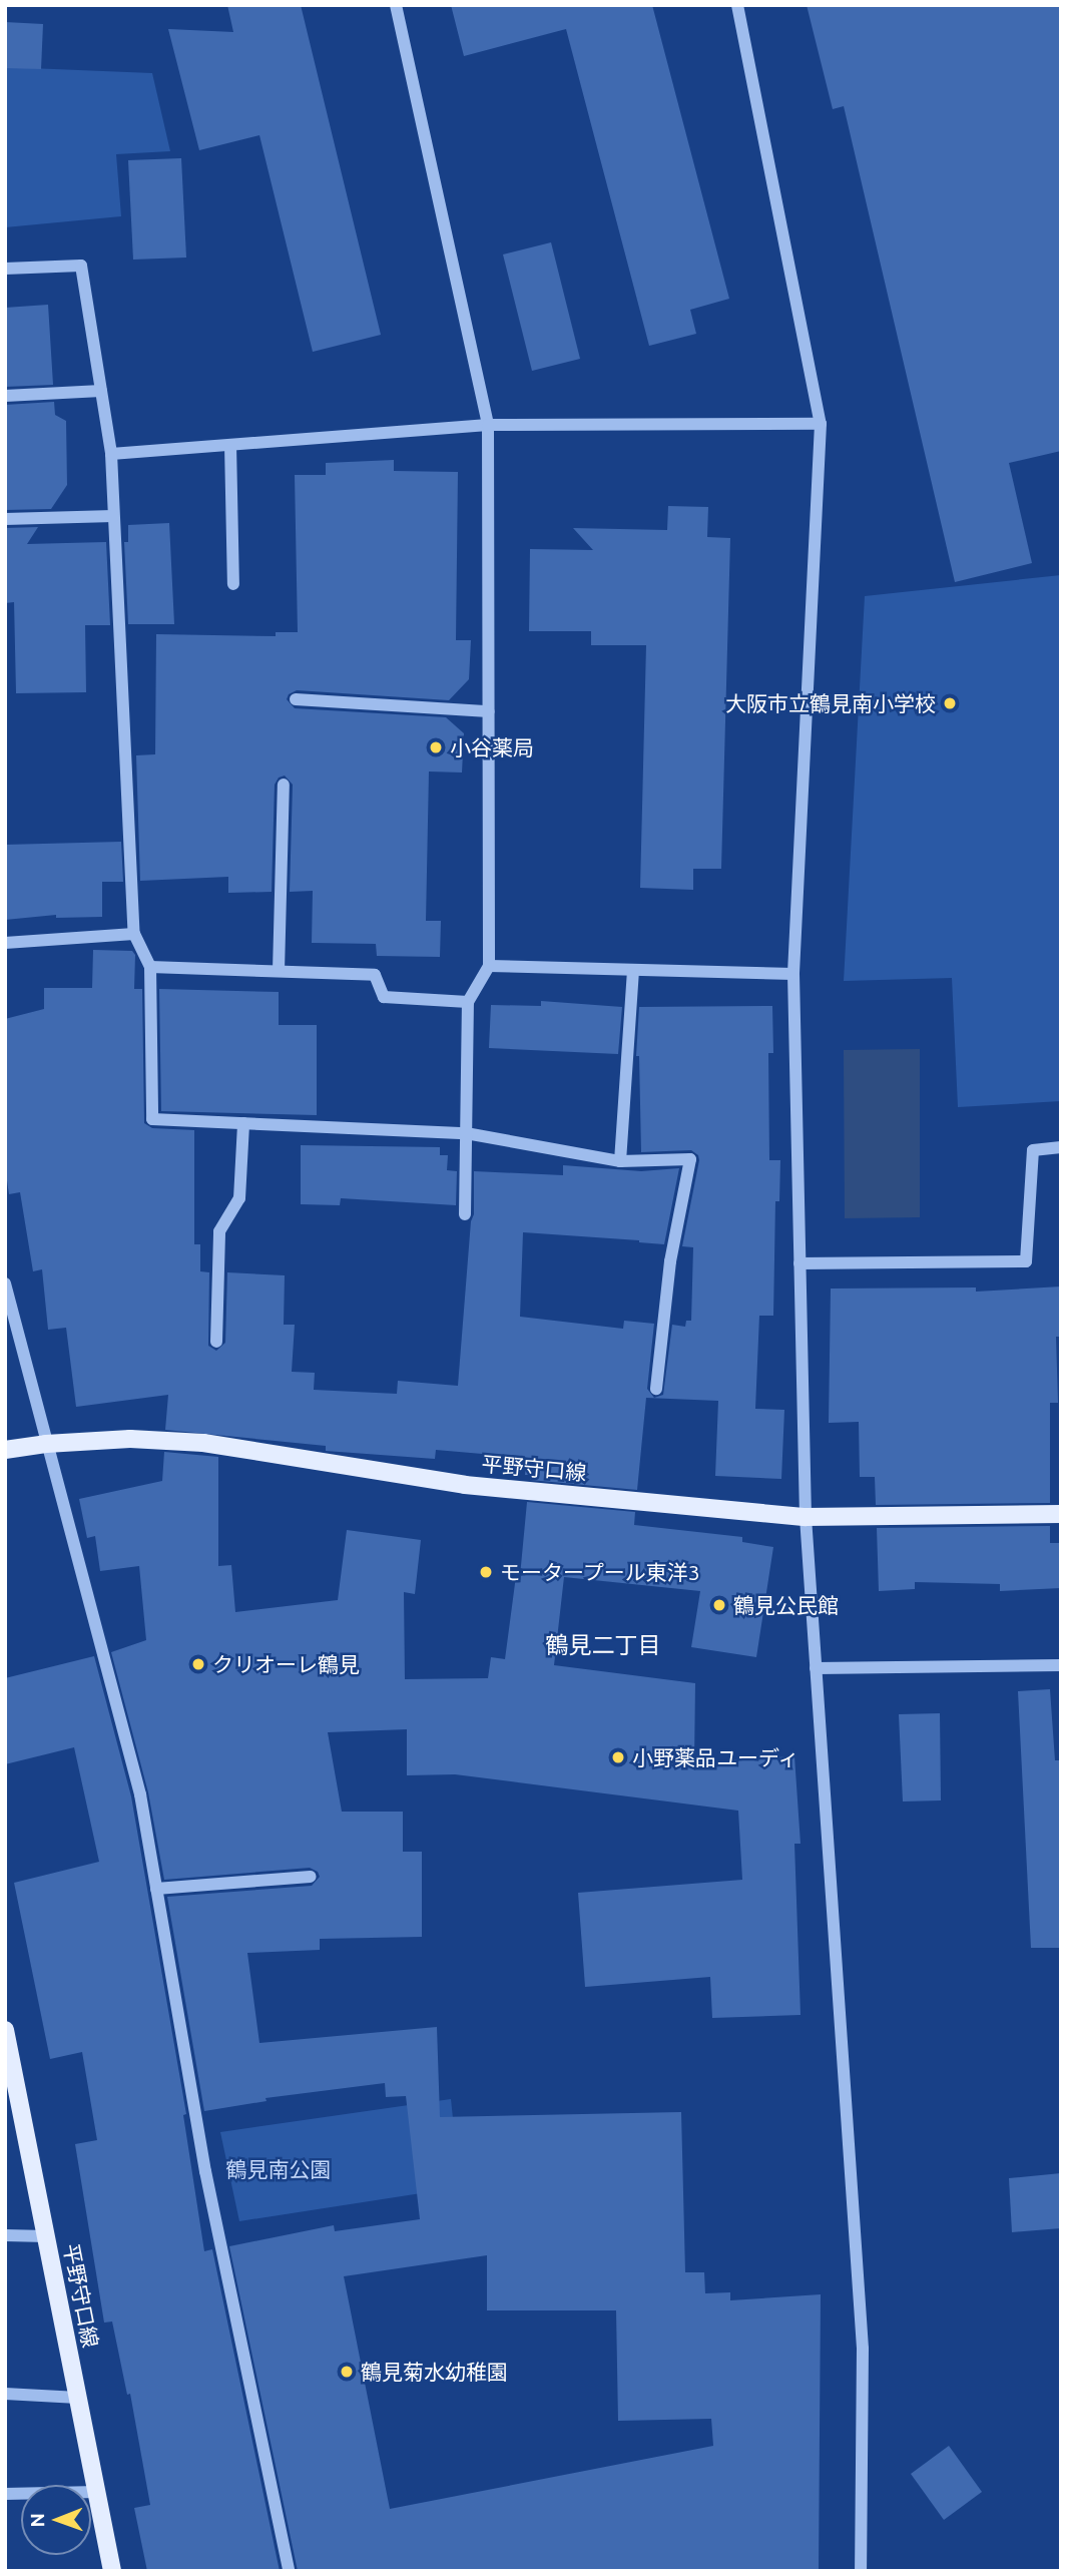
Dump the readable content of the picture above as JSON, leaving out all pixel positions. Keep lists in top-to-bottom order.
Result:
{
  "streets": {
    "main road": ["平野守口線"]
  },
  "districts": ["鶴見二丁目"],
  "parks": ["鶴見南公園"],
  "places": [
    "大阪市立鶴見南小学校",
    "小谷薬局",
    "モータープール東洋3",
    "鶴見公民館",
    "クリオーレ鶴見",
    "小野薬品ユーディ",
    "鶴見菊水幼稚園"
  ],
  "north": "left"
}
